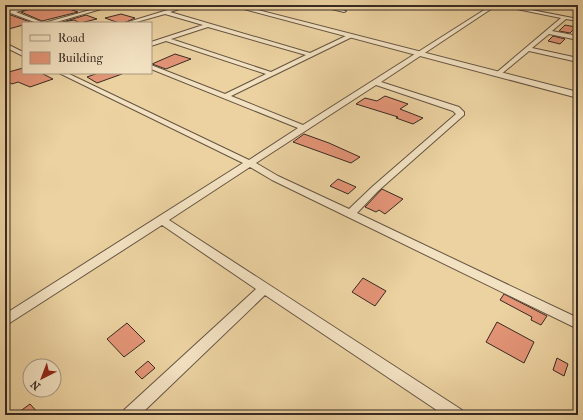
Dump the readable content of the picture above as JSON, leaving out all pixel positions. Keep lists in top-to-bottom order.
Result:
{
  "legend": ["Road", "Building"],
  "north": "bottom left"
}
